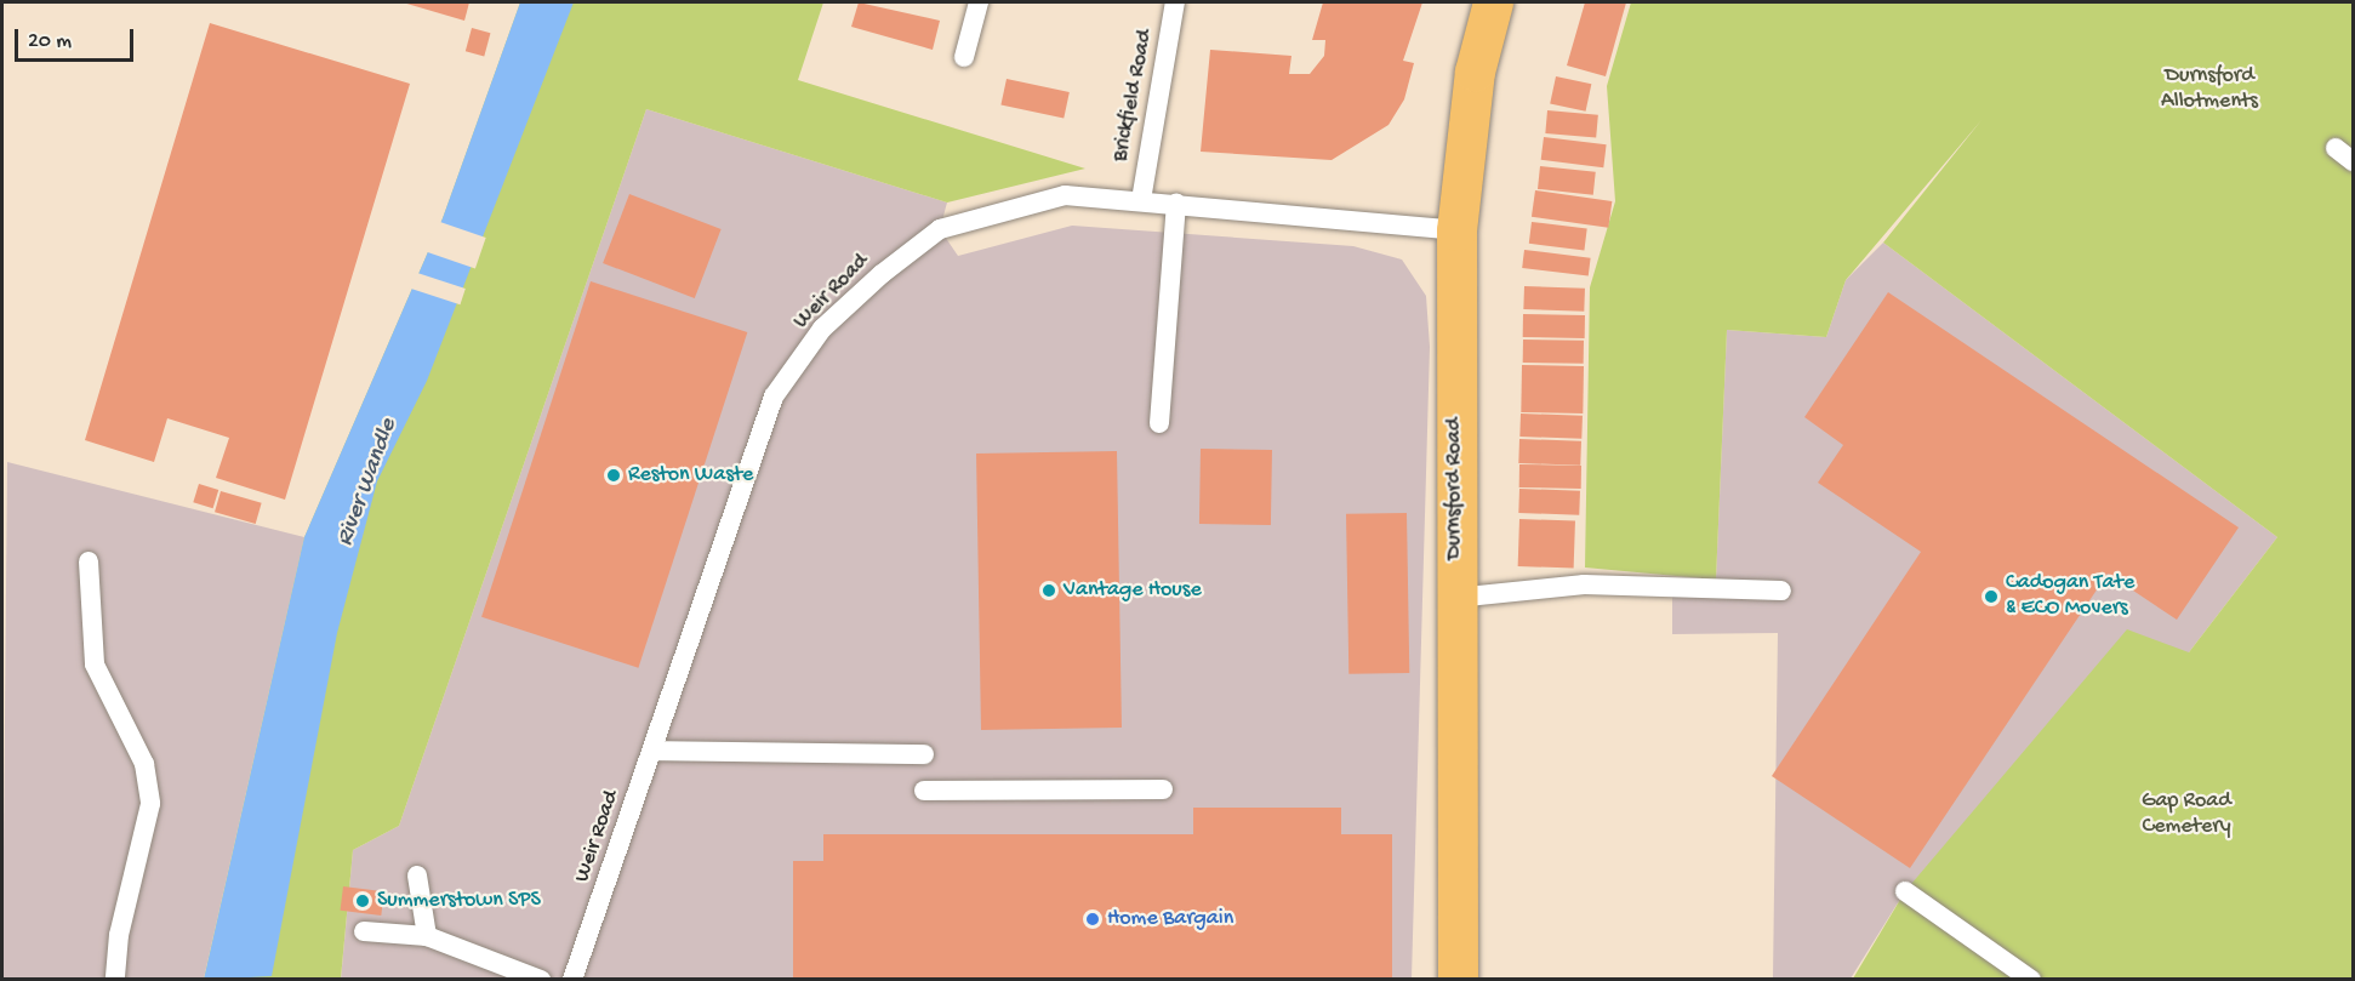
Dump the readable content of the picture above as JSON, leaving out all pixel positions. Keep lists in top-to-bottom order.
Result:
{
  "streets": {
    "main road": ["Durnsford Road"],
    "lane": ["Brickfield Road", "Weir Road"]
  },
  "crossings": [
    ["Brickfield Road", "Weir Road"],
    ["Weir Road", "Durnsford Road"]
  ],
  "water": ["River Wandle"],
  "parks": ["Durnsford Allotments", "Gap Road Cemetery"],
  "places": [
    "Reston Waste",
    "Vantage House",
    "Cadogan Tate & ECO Movers",
    "Summerstown SPS",
    "Home Bargain"
  ],
  "scale_bar": "20 m"
}
